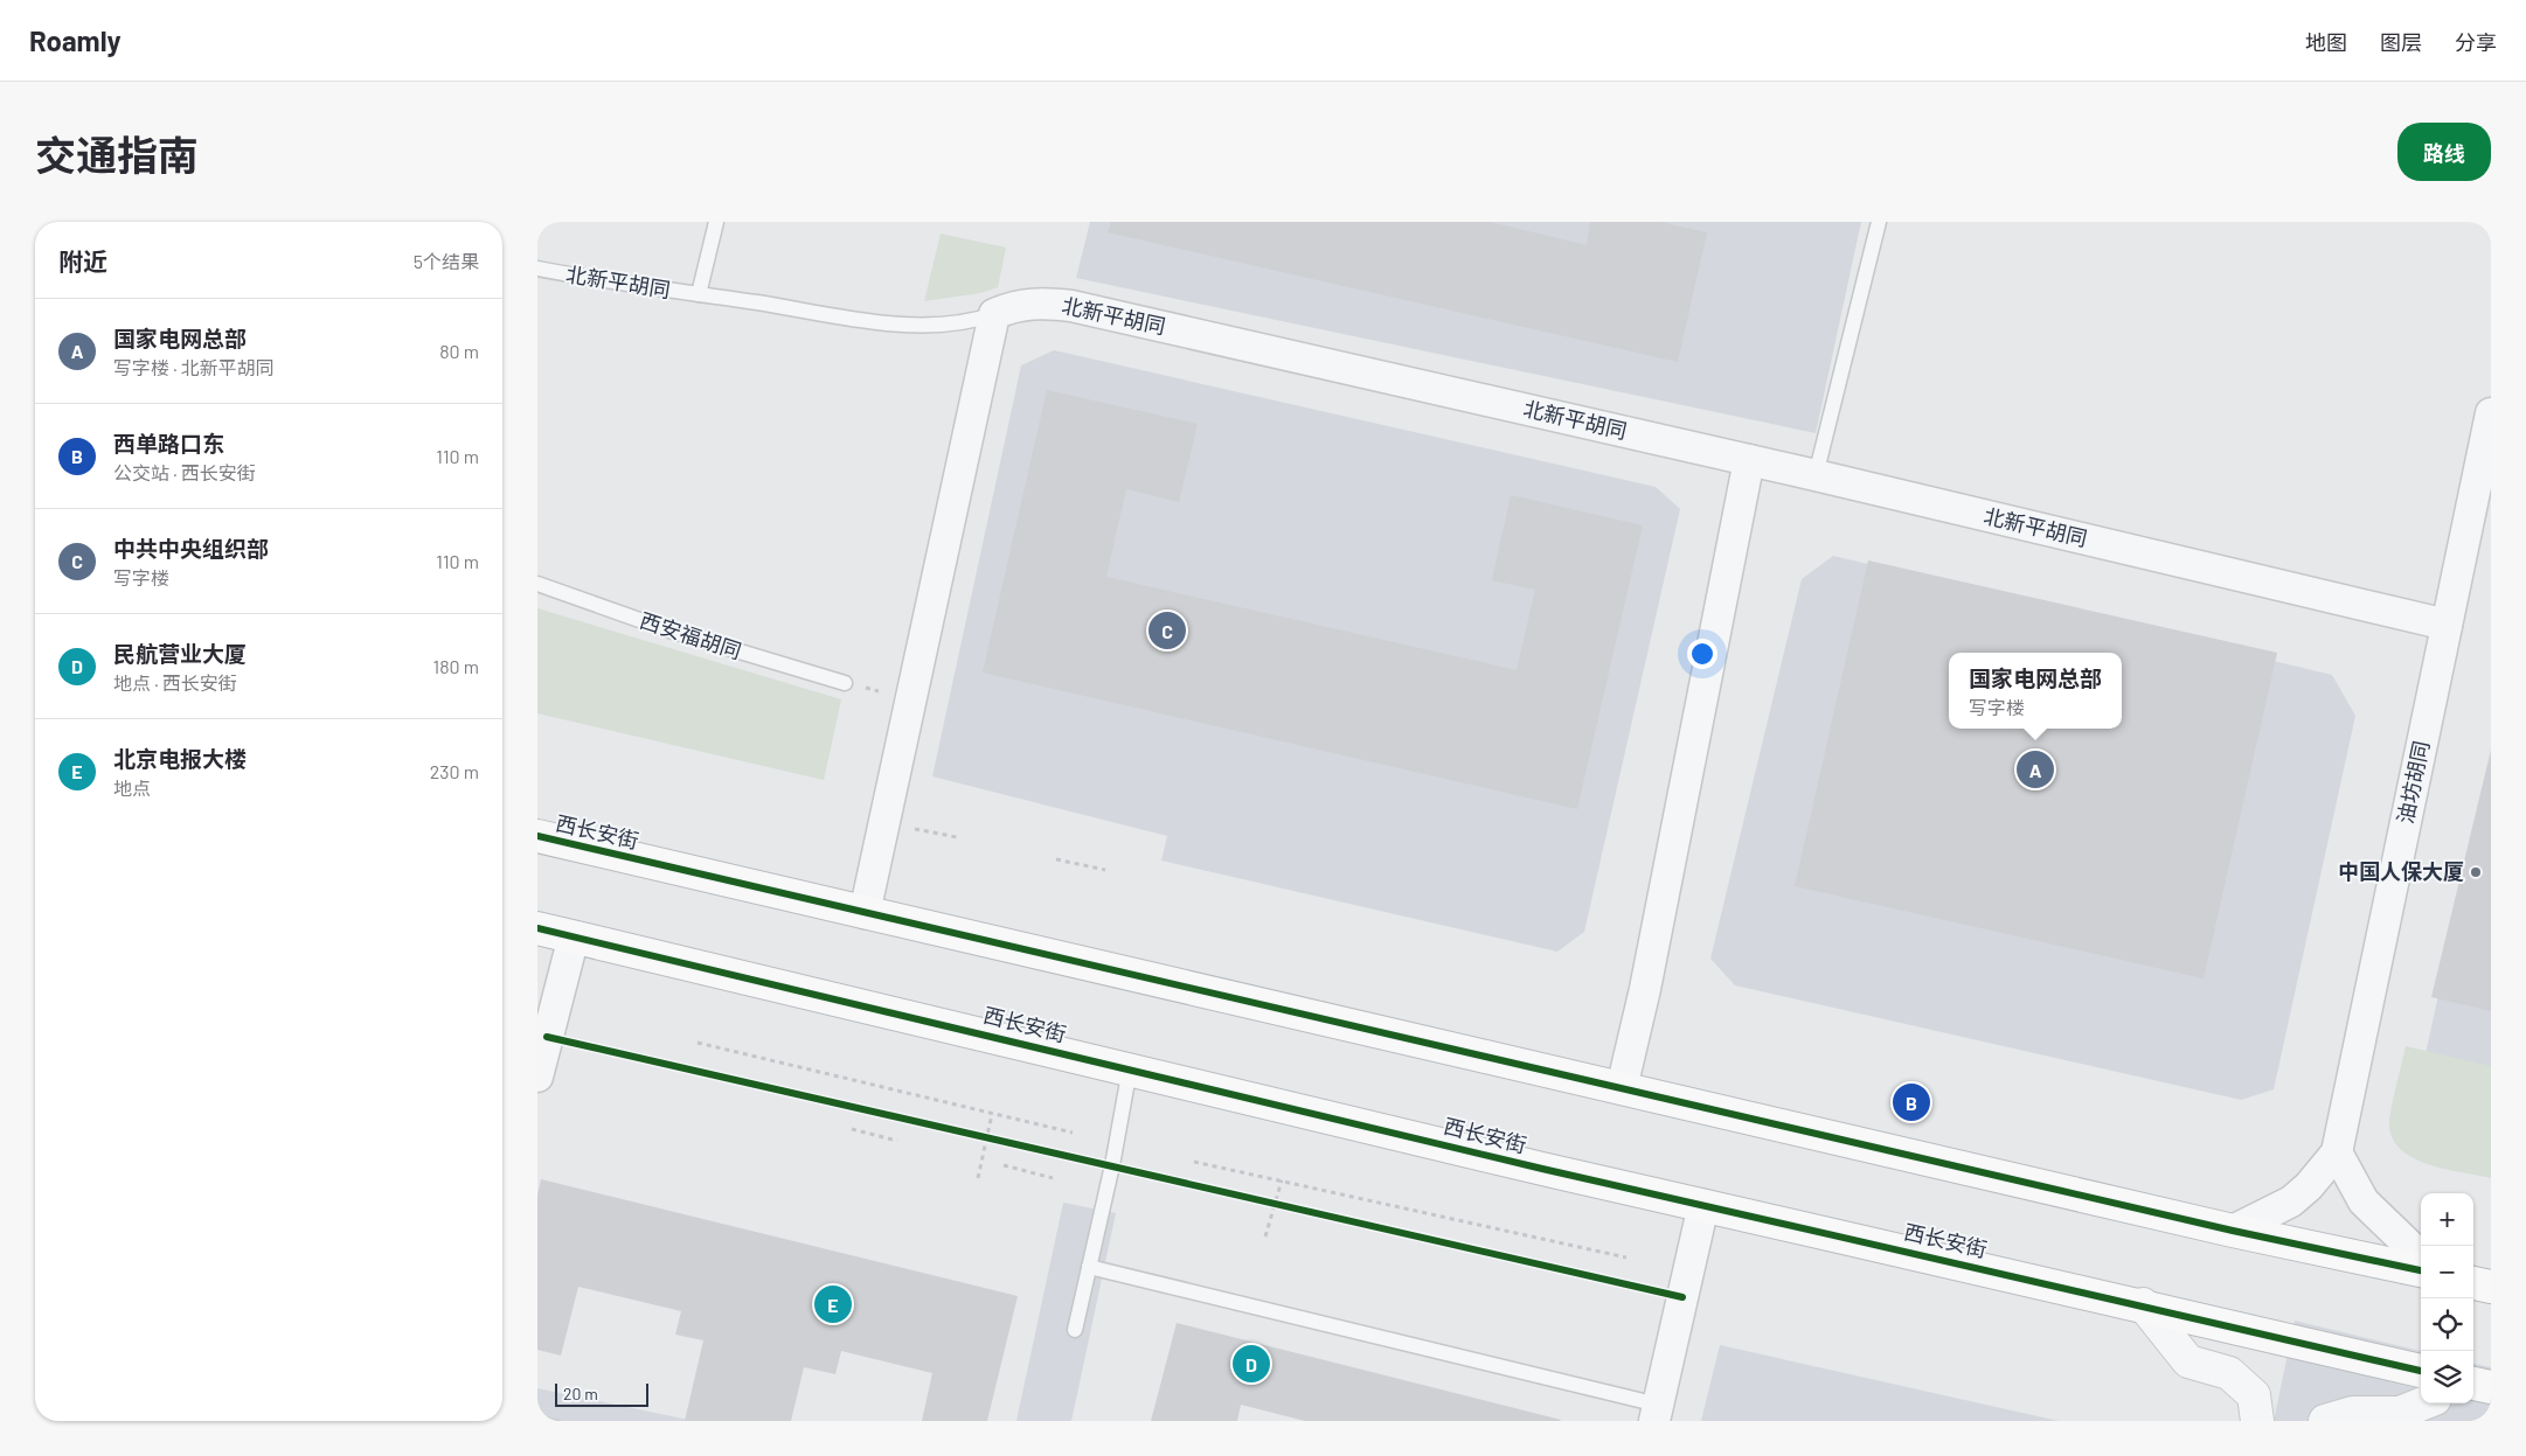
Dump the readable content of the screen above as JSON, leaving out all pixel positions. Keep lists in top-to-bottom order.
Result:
{
  "streets": {
    "highway": ["西长安街"],
    "street": ["北新平胡同", "油坊胡同"],
    "lane": ["西安福胡同"]
  },
  "crossings": [
    ["北新平胡同", "油坊胡同"],
    ["油坊胡同", "西长安街"]
  ],
  "places": ["中国人保大厦"],
  "scale_bar": "20 m",
  "page": {
    "header": "Roamly",
    "nav": ["地图", "图层", "分享"],
    "title": "交通指南",
    "buttons": "路线",
    "heading": ["附近", "5个结果"],
    "list": [
      {
        "mark": "A",
        "name": "国家电网总部",
        "note": "写字楼 · 北新平胡同",
        "value": "80 m"
      },
      {
        "mark": "B",
        "name": "西单路口东",
        "note": "公交站 · 西长安街",
        "value": "110 m"
      },
      {
        "mark": "C",
        "name": "中共中央组织部",
        "note": "写字楼",
        "value": "110 m"
      },
      {
        "mark": "D",
        "name": "民航营业大厦",
        "note": "地点 · 西长安街",
        "value": "180 m"
      },
      {
        "mark": "E",
        "name": "北京电报大楼",
        "note": "地点",
        "value": "230 m"
      }
    ],
    "pins": [
      "C",
      "A",
      "B",
      "E",
      "D"
    ],
    "popup": ["国家电网总部", "写字楼"],
    "map_buttons": ["+", "−"],
    "scale": "20 m"
  }
}
